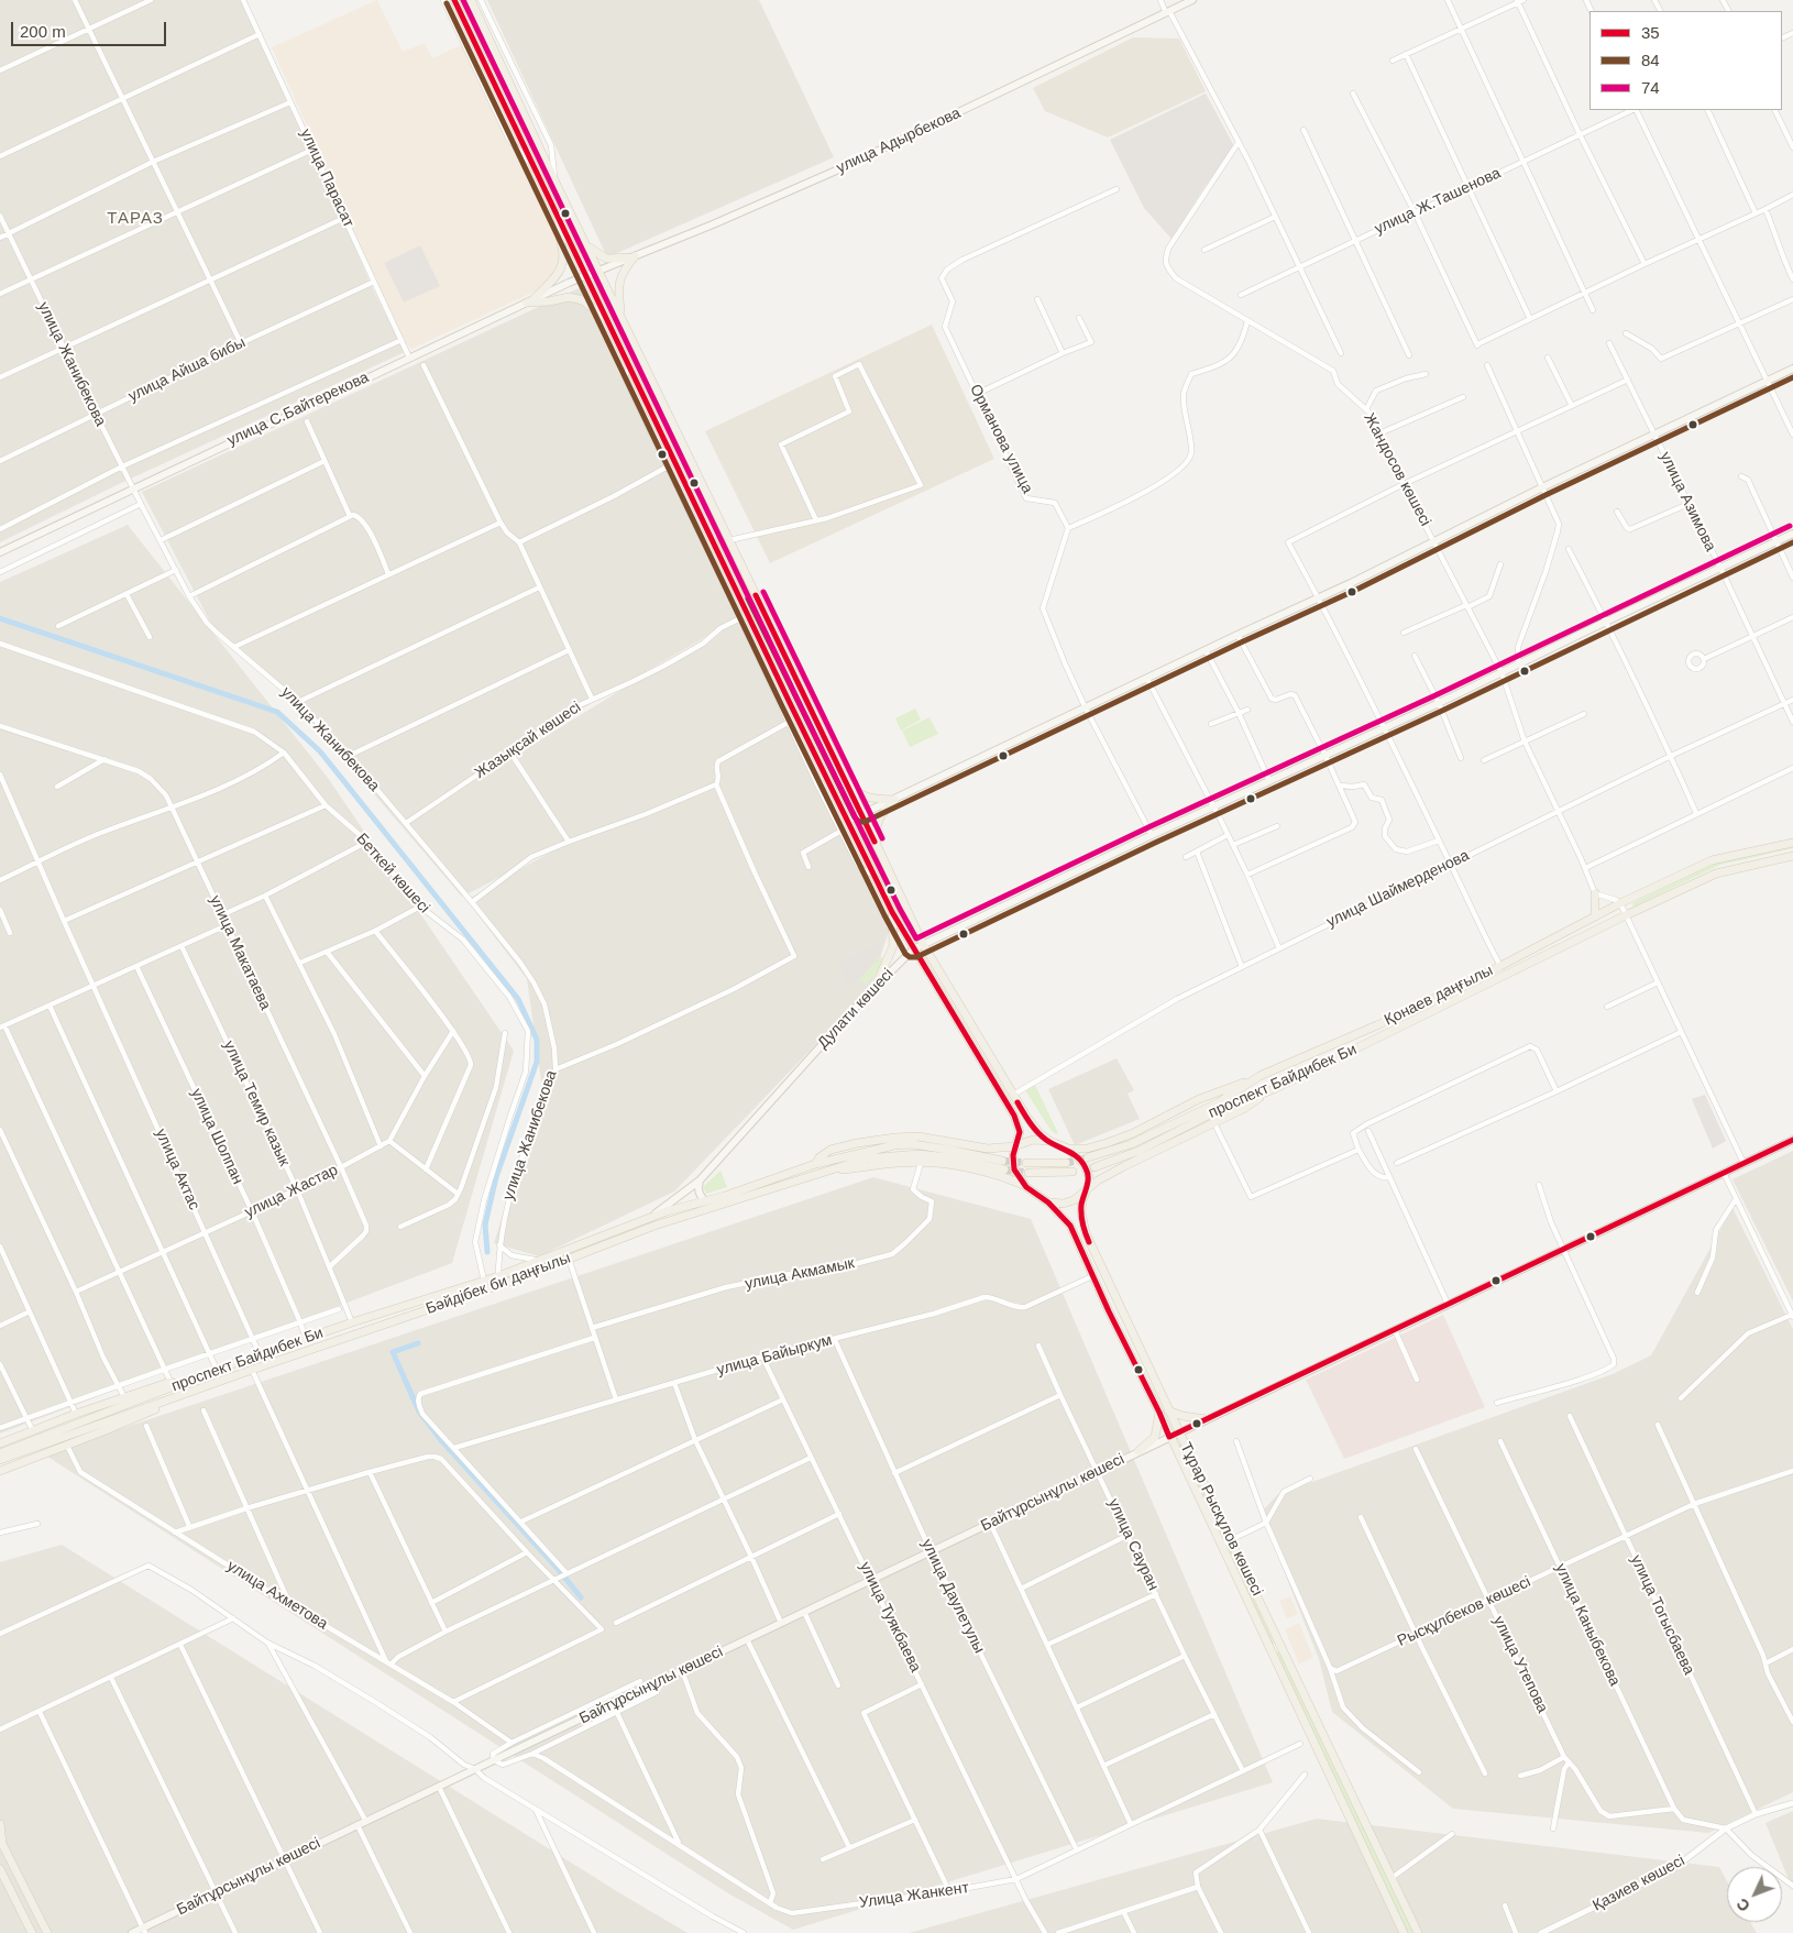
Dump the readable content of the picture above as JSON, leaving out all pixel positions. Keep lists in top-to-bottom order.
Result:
{
  "streets": {
    "main road": [
      "улица Адырбекова",
      "улица С.Байтерекова",
      "Қонаев даңғылы",
      "Дулати көшесі",
      "проспект Байдибек Би",
      "Бәйдібек би даңғылы",
      "Байтұрсынұлы көшесі",
      "Тұрар Рыскұлов көшесі"
    ],
    "street": [
      "улица Парасат",
      "улица Ж.Ташенова",
      "улица Жанибекова",
      "улица Айша бибы",
      "Орманова улица",
      "Жандосов көшесі",
      "улица Азимова",
      "Жазықсай көшесі",
      "Беткей көшесі",
      "улица Шаймерденова",
      "улица Макатаева",
      "улица Темир казык",
      "улица Шолпан",
      "улица Актас",
      "улица Жастар",
      "улица Акмамык",
      "улица Байыркум",
      "улица Сауран",
      "улица Ахметова",
      "улица Даулетулы",
      "Рысқұлбеков көшесі",
      "улица Тогысбаева",
      "улица Туякбаева",
      "улица Каныбекова",
      "улица Утепова",
      "Қазиев көшесі",
      "Улица Жанкент"
    ]
  },
  "crossings": [
    ["улица Адырбекова", "улица С.Байтерекова"],
    ["улица Парасат", "улица Айша бибы"],
    ["улица Парасат", "улица С.Байтерекова"],
    ["улица Жанибекова", "улица Айша бибы"],
    ["улица Жанибекова", "улица С.Байтерекова"],
    ["улица Жанибекова", "Жазықсай көшесі"],
    ["улица Жанибекова", "проспект Байдибек Би"],
    ["улица Жанибекова", "Бәйдібек би даңғылы"],
    ["Жандосов көшесі", "улица Шаймерденова"],
    ["Жандосов көшесі", "Дулати көшесі"],
    ["улица Азимова", "улица Шаймерденова"],
    ["улица Азимова", "Дулати көшесі"],
    ["Беткей көшесі", "проспект Байдибек Би"],
    ["улица Шаймерденова", "Тұрар Рыскұлов көшесі"],
    ["улица Макатаева", "улица Темир казык"],
    ["улица Макатаева", "улица Жастар"],
    ["Дулати көшесі", "Бәйдібек би даңғылы"],
    ["Дулати көшесі", "Тұрар Рыскұлов көшесі"],
    ["проспект Байдибек Би", "улица Темир казык"],
    ["проспект Байдибек Би", "улица Шолпан"],
    ["проспект Байдибек Би", "улица Актас"],
    ["проспект Байдибек Би", "Бәйдібек би даңғылы"],
    ["улица Темир казык", "улица Жастар"],
    ["улица Шолпан", "улица Жастар"],
    ["улица Актас", "улица Жастар"],
    ["улица Байыркум", "Тұрар Рыскұлов көшесі"],
    ["улица Байыркум", "улица Даулетулы"],
    ["улица Байыркум", "улица Туякбаева"],
    ["Байтұрсынұлы көшесі", "Тұрар Рыскұлов көшесі"],
    ["Байтұрсынұлы көшесі", "улица Сауран"],
    ["Байтұрсынұлы көшесі", "улица Даулетулы"],
    ["Байтұрсынұлы көшесі", "улица Туякбаева"],
    ["улица Сауран", "Улица Жанкент"],
    ["улица Даулетулы", "Улица Жанкент"],
    ["Рысқұлбеков көшесі", "улица Тогысбаева"],
    ["Рысқұлбеков көшесі", "улица Каныбекова"],
    ["Рысқұлбеков көшесі", "улица Утепова"],
    ["улица Тогысбаева", "Қазиев көшесі"],
    ["улица Туякбаева", "Улица Жанкент"],
    ["улица Каныбекова", "улица Утепова"]
  ],
  "districts": ["ТАРАЗ"],
  "lines": ["transit line 35", "transit line 74", "transit line 84"],
  "legend": ["35", "84", "74"],
  "scale_bar": "200 m",
  "north": "bottom left"
}
